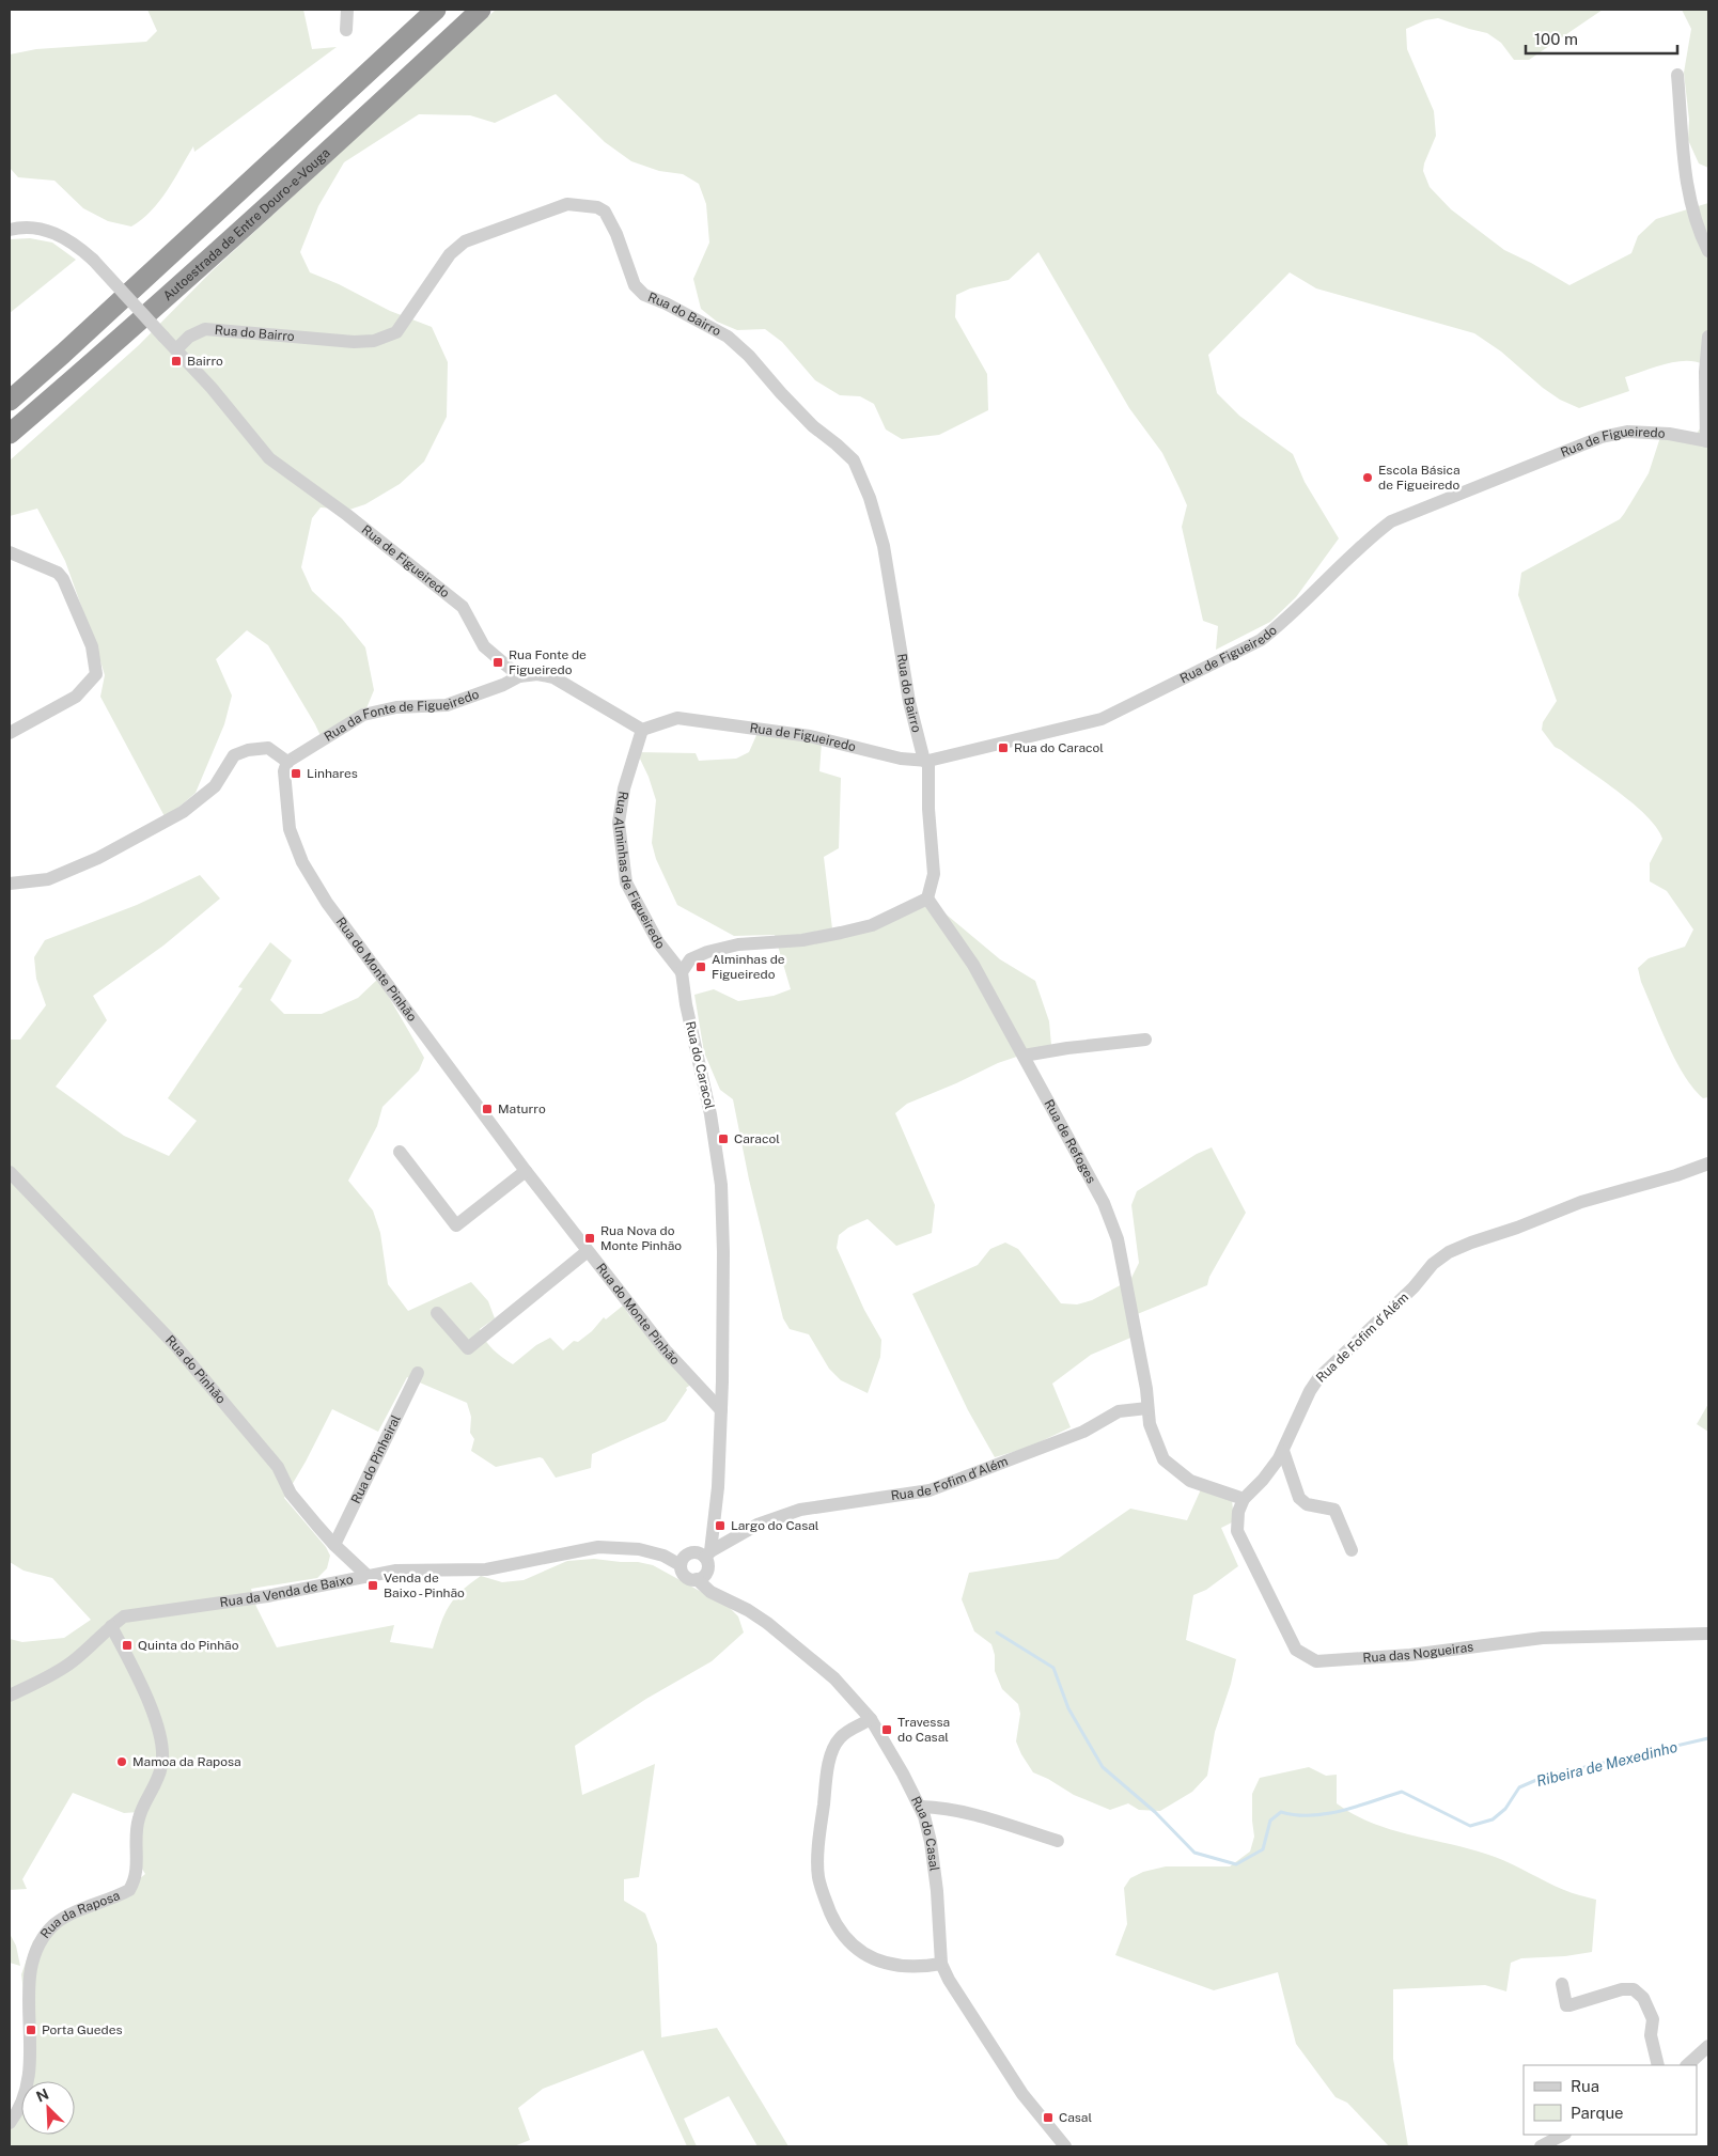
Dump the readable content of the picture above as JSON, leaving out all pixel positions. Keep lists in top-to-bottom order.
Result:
{
  "streets": {
    "highway": ["Autoestrada de Entre Douro-e-Vouga"],
    "street": [
      "Rua do Bairro",
      "Rua de Figueiredo",
      "Rua da Fonte de Figueiredo",
      "Rua Alminhas de Figueiredo",
      "Rua do Monte Pinhão",
      "Rua do Caracol",
      "Rua de Refoges",
      "Rua de Fofim d´Além",
      "Rua do Pinhão",
      "Rua do Pinheiral",
      "Rua da Venda de Baixo",
      "Rua das Nogueiras",
      "Rua do Casal",
      "Rua da Raposa"
    ]
  },
  "crossings": [
    ["Rua do Bairro", "Rua de Figueiredo"],
    ["Rua de Figueiredo", "Rua da Fonte de Figueiredo"],
    ["Rua de Figueiredo", "Rua Alminhas de Figueiredo"],
    ["Rua da Fonte de Figueiredo", "Rua do Monte Pinhão"],
    ["Rua Alminhas de Figueiredo", "Rua do Caracol"],
    ["Rua do Monte Pinhão", "Rua do Caracol"],
    ["Rua do Caracol", "Rua de Fofim d´Além"],
    ["Rua do Caracol", "Rua da Venda de Baixo"],
    ["Rua do Caracol", "Rua do Casal"],
    ["Rua de Refoges", "Rua de Fofim d´Além"],
    ["Rua de Fofim d´Além", "Rua da Venda de Baixo"],
    ["Rua de Fofim d´Além", "Rua das Nogueiras"],
    ["Rua de Fofim d´Além", "Rua do Casal"],
    ["Rua do Pinhão", "Rua do Pinheiral"],
    ["Rua do Pinhão", "Rua da Venda de Baixo"],
    ["Rua da Venda de Baixo", "Rua do Casal"],
    ["Rua da Venda de Baixo", "Rua da Raposa"]
  ],
  "water": ["Ribeira de Mexedinho"],
  "places": {
    "transit": [
      "Bairro",
      "Rua Fonte de Figueiredo",
      "Rua do Caracol",
      "Linhares",
      "Alminhas de Figueiredo",
      "Maturro",
      "Caracol",
      "Rua Nova do Monte Pinhão",
      "Largo do Casal",
      "Venda de Baixo - Pinhão",
      "Quinta do Pinhão",
      "Travessa do Casal",
      "Porta Guedes",
      "Casal"
    ],
    "other": ["Escola Básica de Figueiredo", "Mamoa da Raposa"]
  },
  "legend": ["Rua", "Parque"],
  "scale_bar": "100 m",
  "north": "top left"
}
